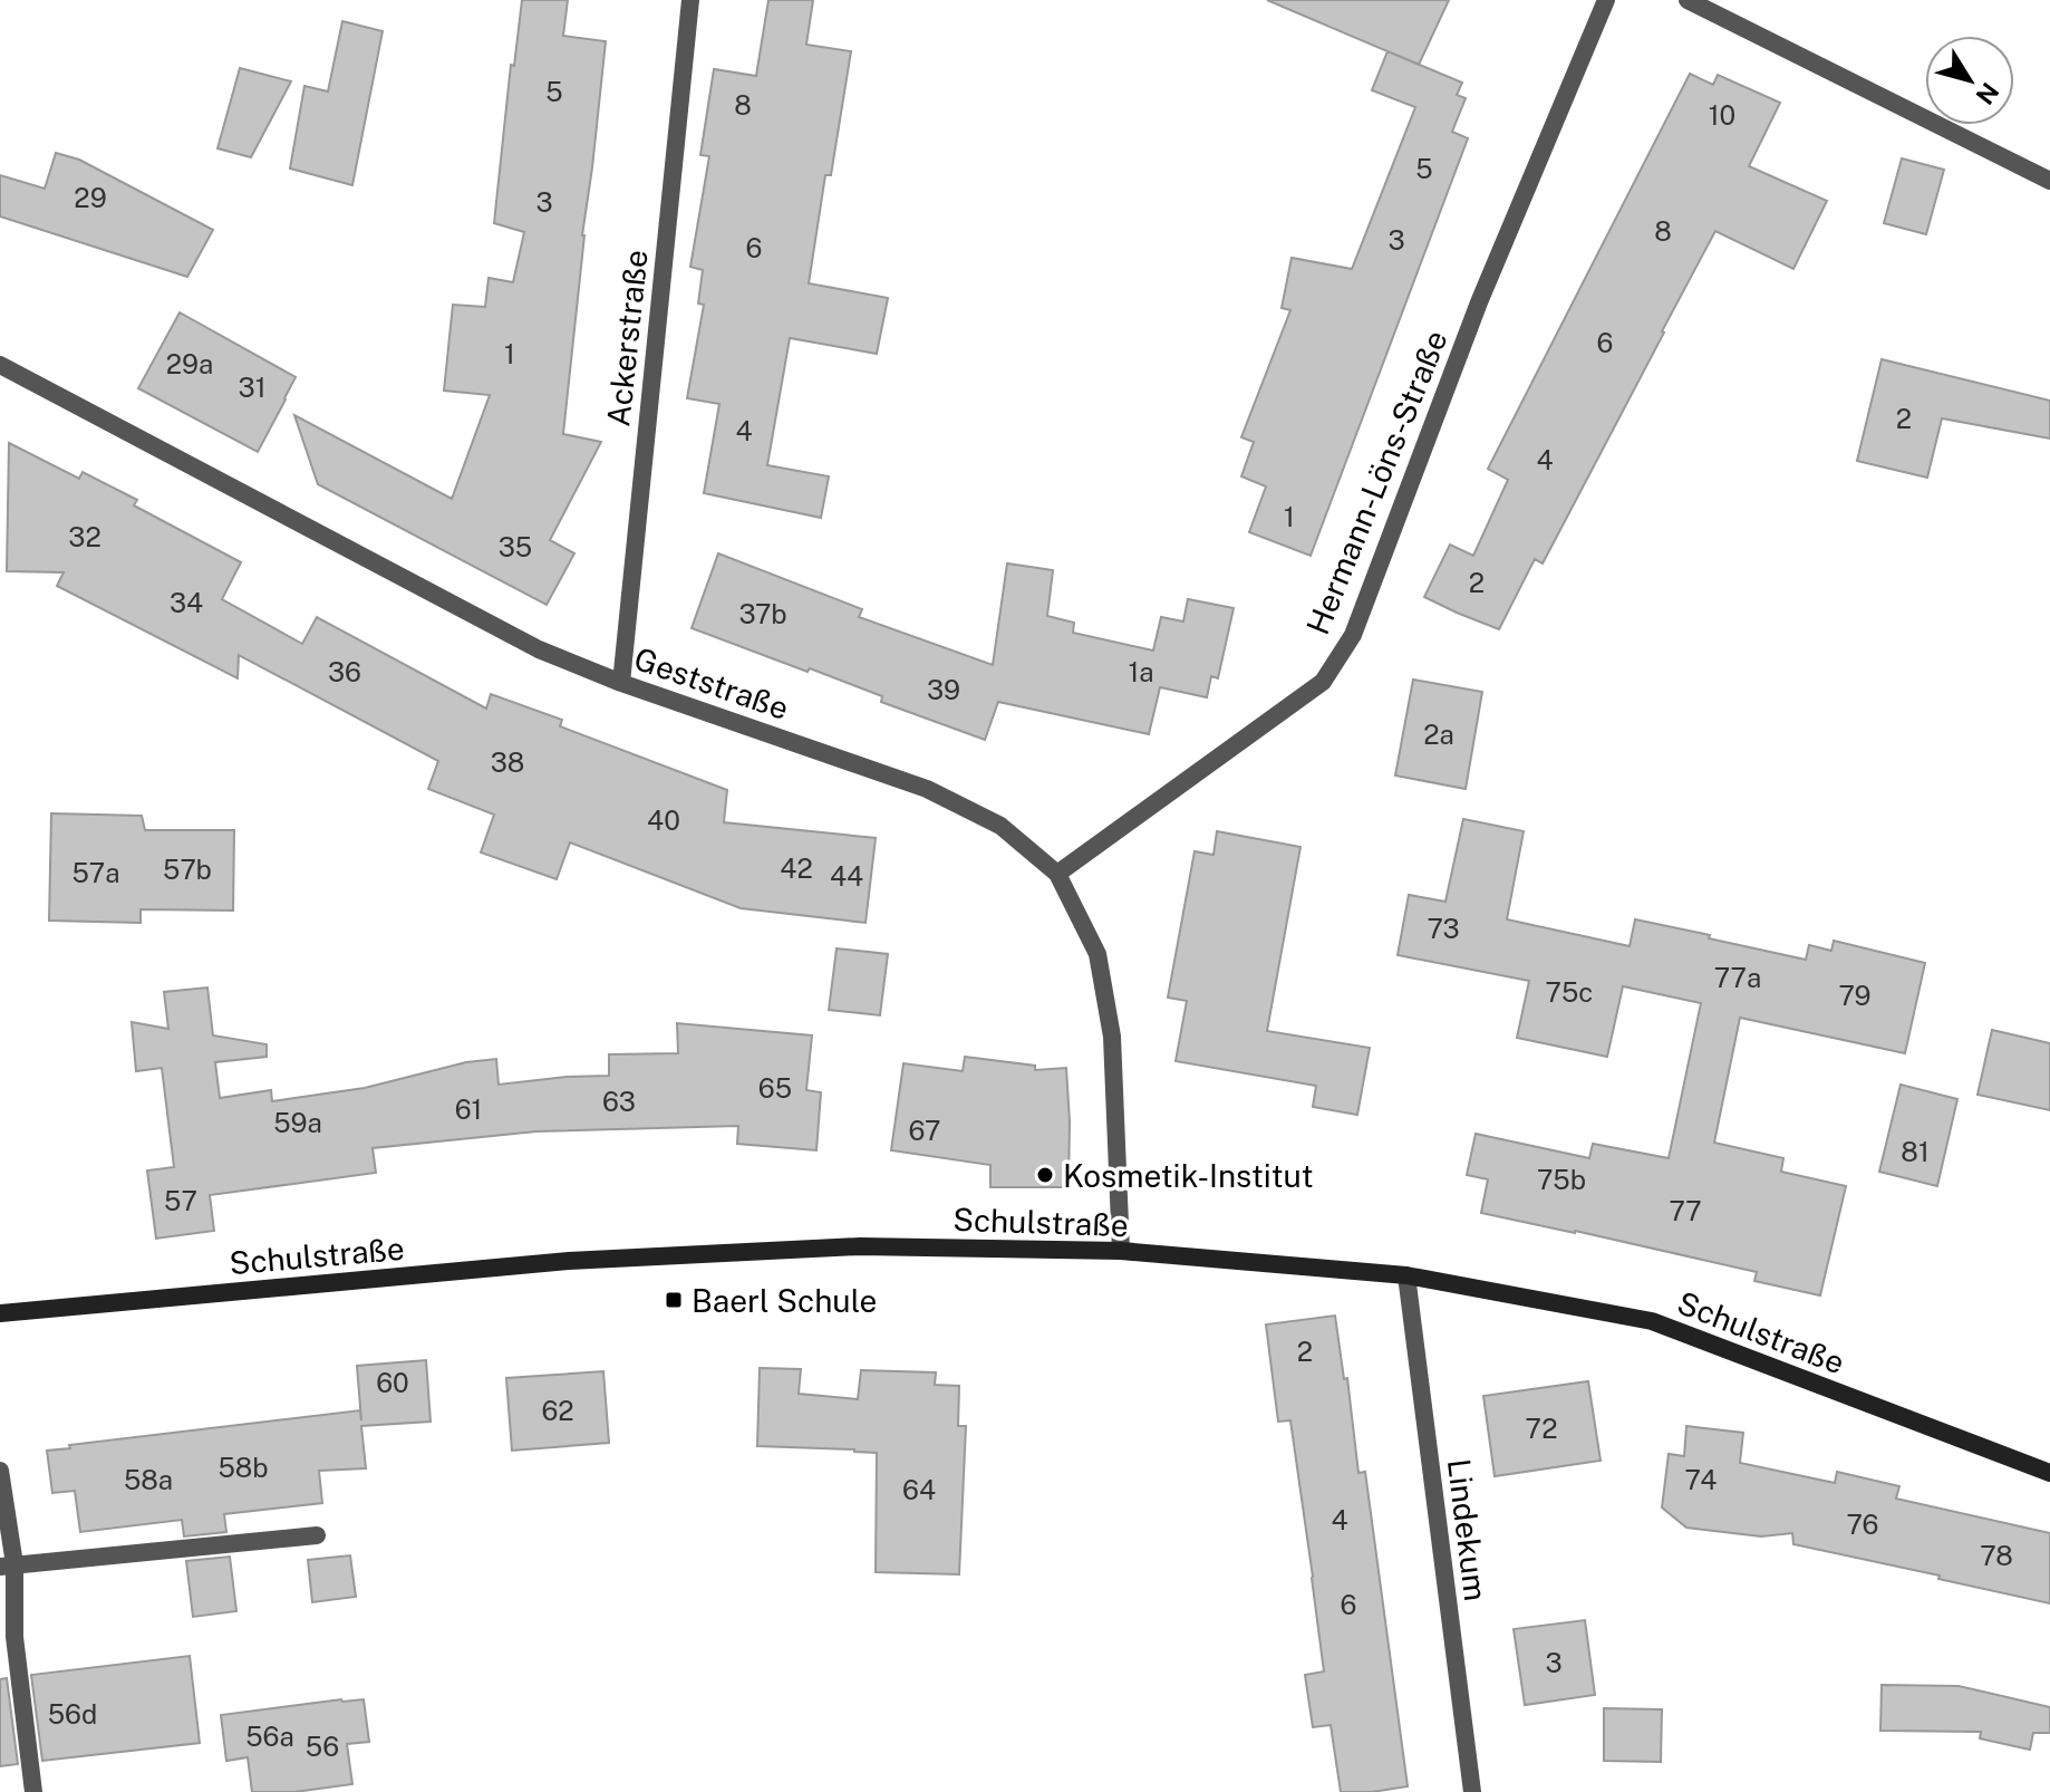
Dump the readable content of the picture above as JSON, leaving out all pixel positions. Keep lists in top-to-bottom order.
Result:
{
  "streets": {
    "street": [
      "Ackerstraße",
      "Hermann-Löns-Straße",
      "Geststraße",
      "Schulstraße",
      "Lindekum"
    ]
  },
  "crossings": [
    ["Ackerstraße", "Geststraße"],
    ["Hermann-Löns-Straße", "Geststraße"],
    ["Geststraße", "Schulstraße"],
    ["Schulstraße", "Lindekum"]
  ],
  "places": {
    "other": ["Kosmetik-Institut"],
    "transit": ["Baerl Schule"]
  },
  "house_numbers": [
    "5",
    "8",
    "10",
    "5",
    "29",
    "3",
    "8",
    "3",
    "6",
    "6",
    "1",
    "29a",
    "31",
    "2",
    "4",
    "4",
    "1",
    "32",
    "35",
    "2",
    "34",
    "37b",
    "36",
    "1a",
    "39",
    "2a",
    "38",
    "40",
    "42",
    "57b",
    "57a",
    "44",
    "73",
    "77a",
    "75c",
    "79",
    "65",
    "63",
    "61",
    "59a",
    "67",
    "81",
    "75b",
    "57",
    "77",
    "2",
    "60",
    "62",
    "72",
    "58b",
    "58a",
    "74",
    "64",
    "4",
    "76",
    "78",
    "6",
    "3",
    "56d",
    "56a",
    "56"
  ],
  "north": "bottom right"
}
